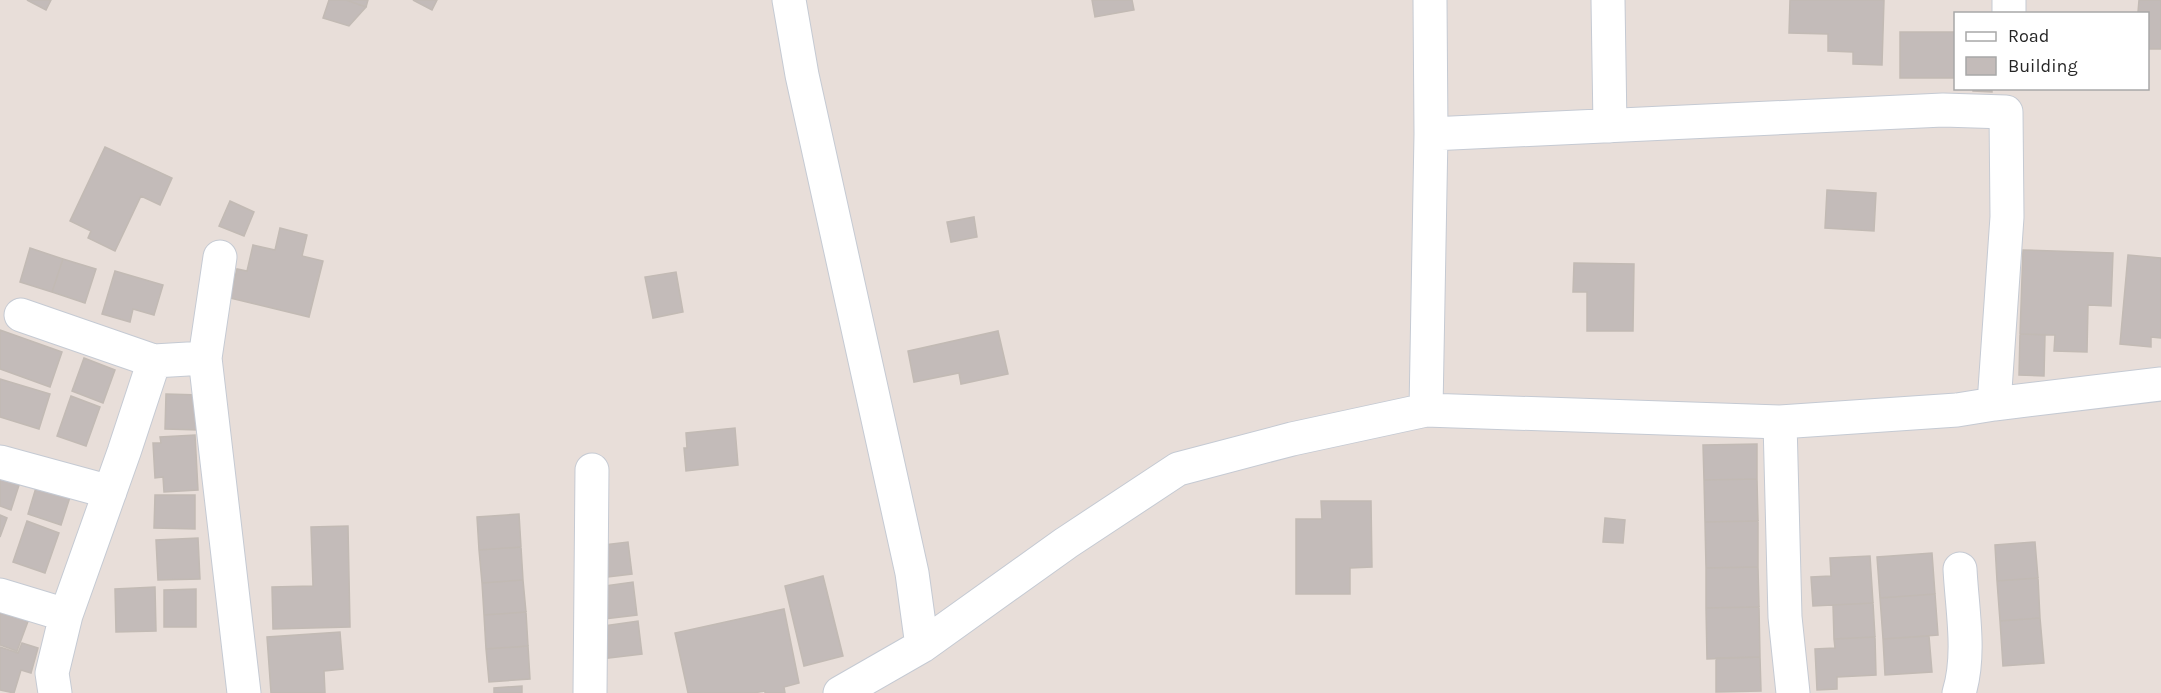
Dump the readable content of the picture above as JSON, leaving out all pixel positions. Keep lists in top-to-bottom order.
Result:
{
  "legend": ["Road", "Building"]
}
